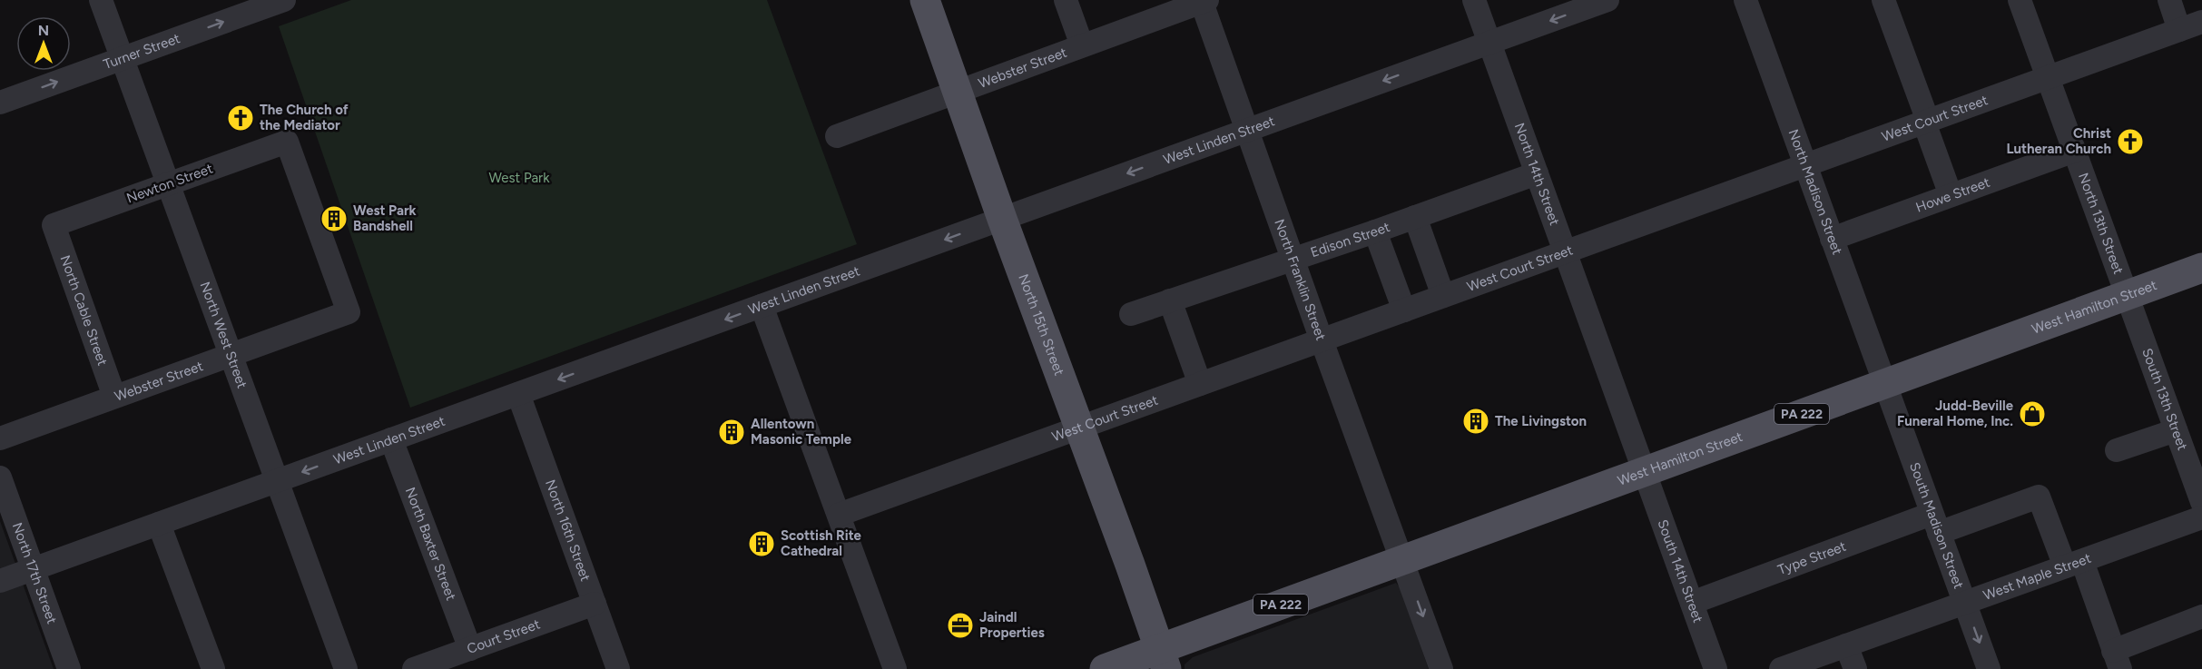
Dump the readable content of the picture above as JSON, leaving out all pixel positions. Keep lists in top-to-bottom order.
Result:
{
  "streets": {
    "main road": ["West Hamilton Street", "North 15th Street", "PA 222"],
    "street": [
      "Turner Street",
      "Webster Street",
      "West Court Street",
      "West Linden Street",
      "North 14th Street",
      "Newton Street",
      "North Madison Street",
      "Howe Street",
      "North 13th Street",
      "Edison Street",
      "North Franklin Street",
      "North Cable Street",
      "North West Street",
      "South 13th Street",
      "South Madison Street",
      "North 16th Street",
      "North Baxter Street",
      "Type Street",
      "South 14th Street",
      "North 17th Street",
      "West Maple Street",
      "Court Street"
    ]
  },
  "crossings": [
    ["Turner Street", "North West Street"],
    ["Webster Street", "Newton Street"],
    ["Webster Street", "North Franklin Street"],
    ["Webster Street", "North Cable Street"],
    ["Webster Street", "North 15th Street"],
    ["Webster Street", "North West Street"],
    ["West Court Street", "North 14th Street"],
    ["West Court Street", "North Madison Street"],
    ["West Court Street", "North 13th Street"],
    ["West Court Street", "North Franklin Street"],
    ["West Court Street", "North 15th Street"],
    ["West Linden Street", "North 14th Street"],
    ["West Linden Street", "North Franklin Street"],
    ["West Linden Street", "North 15th Street"],
    ["West Linden Street", "North West Street"],
    ["West Linden Street", "North 16th Street"],
    ["West Linden Street", "North Baxter Street"],
    ["West Linden Street", "North 17th Street"],
    ["North 14th Street", "Edison Street"],
    ["North 14th Street", "West Hamilton Street"],
    ["North 14th Street", "South 14th Street"],
    ["Newton Street", "North Cable Street"],
    ["Newton Street", "North West Street"],
    ["North Madison Street", "Howe Street"],
    ["North Madison Street", "West Hamilton Street"],
    ["North Madison Street", "South Madison Street"],
    ["Howe Street", "North 13th Street"],
    ["North 13th Street", "West Hamilton Street"],
    ["North 13th Street", "South 13th Street"],
    ["Edison Street", "North Franklin Street"],
    ["North Franklin Street", "West Hamilton Street"],
    ["West Hamilton Street", "North 15th Street"],
    ["West Hamilton Street", "South 13th Street"],
    ["West Hamilton Street", "PA 222"],
    ["West Hamilton Street", "South Madison Street"],
    ["West Hamilton Street", "South 14th Street"],
    ["North 15th Street", "PA 222"],
    ["South Madison Street", "Type Street"],
    ["South Madison Street", "West Maple Street"],
    ["North 16th Street", "Court Street"],
    ["North Baxter Street", "Court Street"],
    ["Type Street", "South 14th Street"],
    ["Type Street", "West Maple Street"]
  ],
  "one_way": ["Turner Street", "West Linden Street"],
  "parks": ["West Park"],
  "places": {
    "church": ["The Church of the Mediator", "Christ Lutheran Church"],
    "building": [
      "West Park Bandshell",
      "The Livingston",
      "Allentown Masonic Temple",
      "Scottish Rite Cathedral"
    ],
    "shop": ["Judd-Beville Funeral Home, Inc."],
    "office": ["Jaindl Properties"]
  },
  "north": "top"
}
